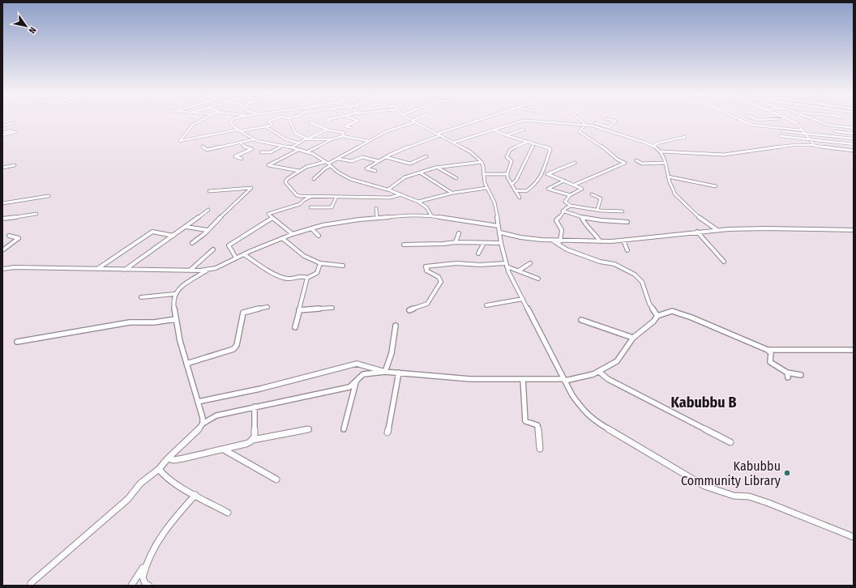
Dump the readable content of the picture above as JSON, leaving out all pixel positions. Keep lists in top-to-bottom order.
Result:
{
  "districts": ["Kabubbu B"],
  "places": ["Kabubbu Community Library"],
  "north": "bottom right"
}
